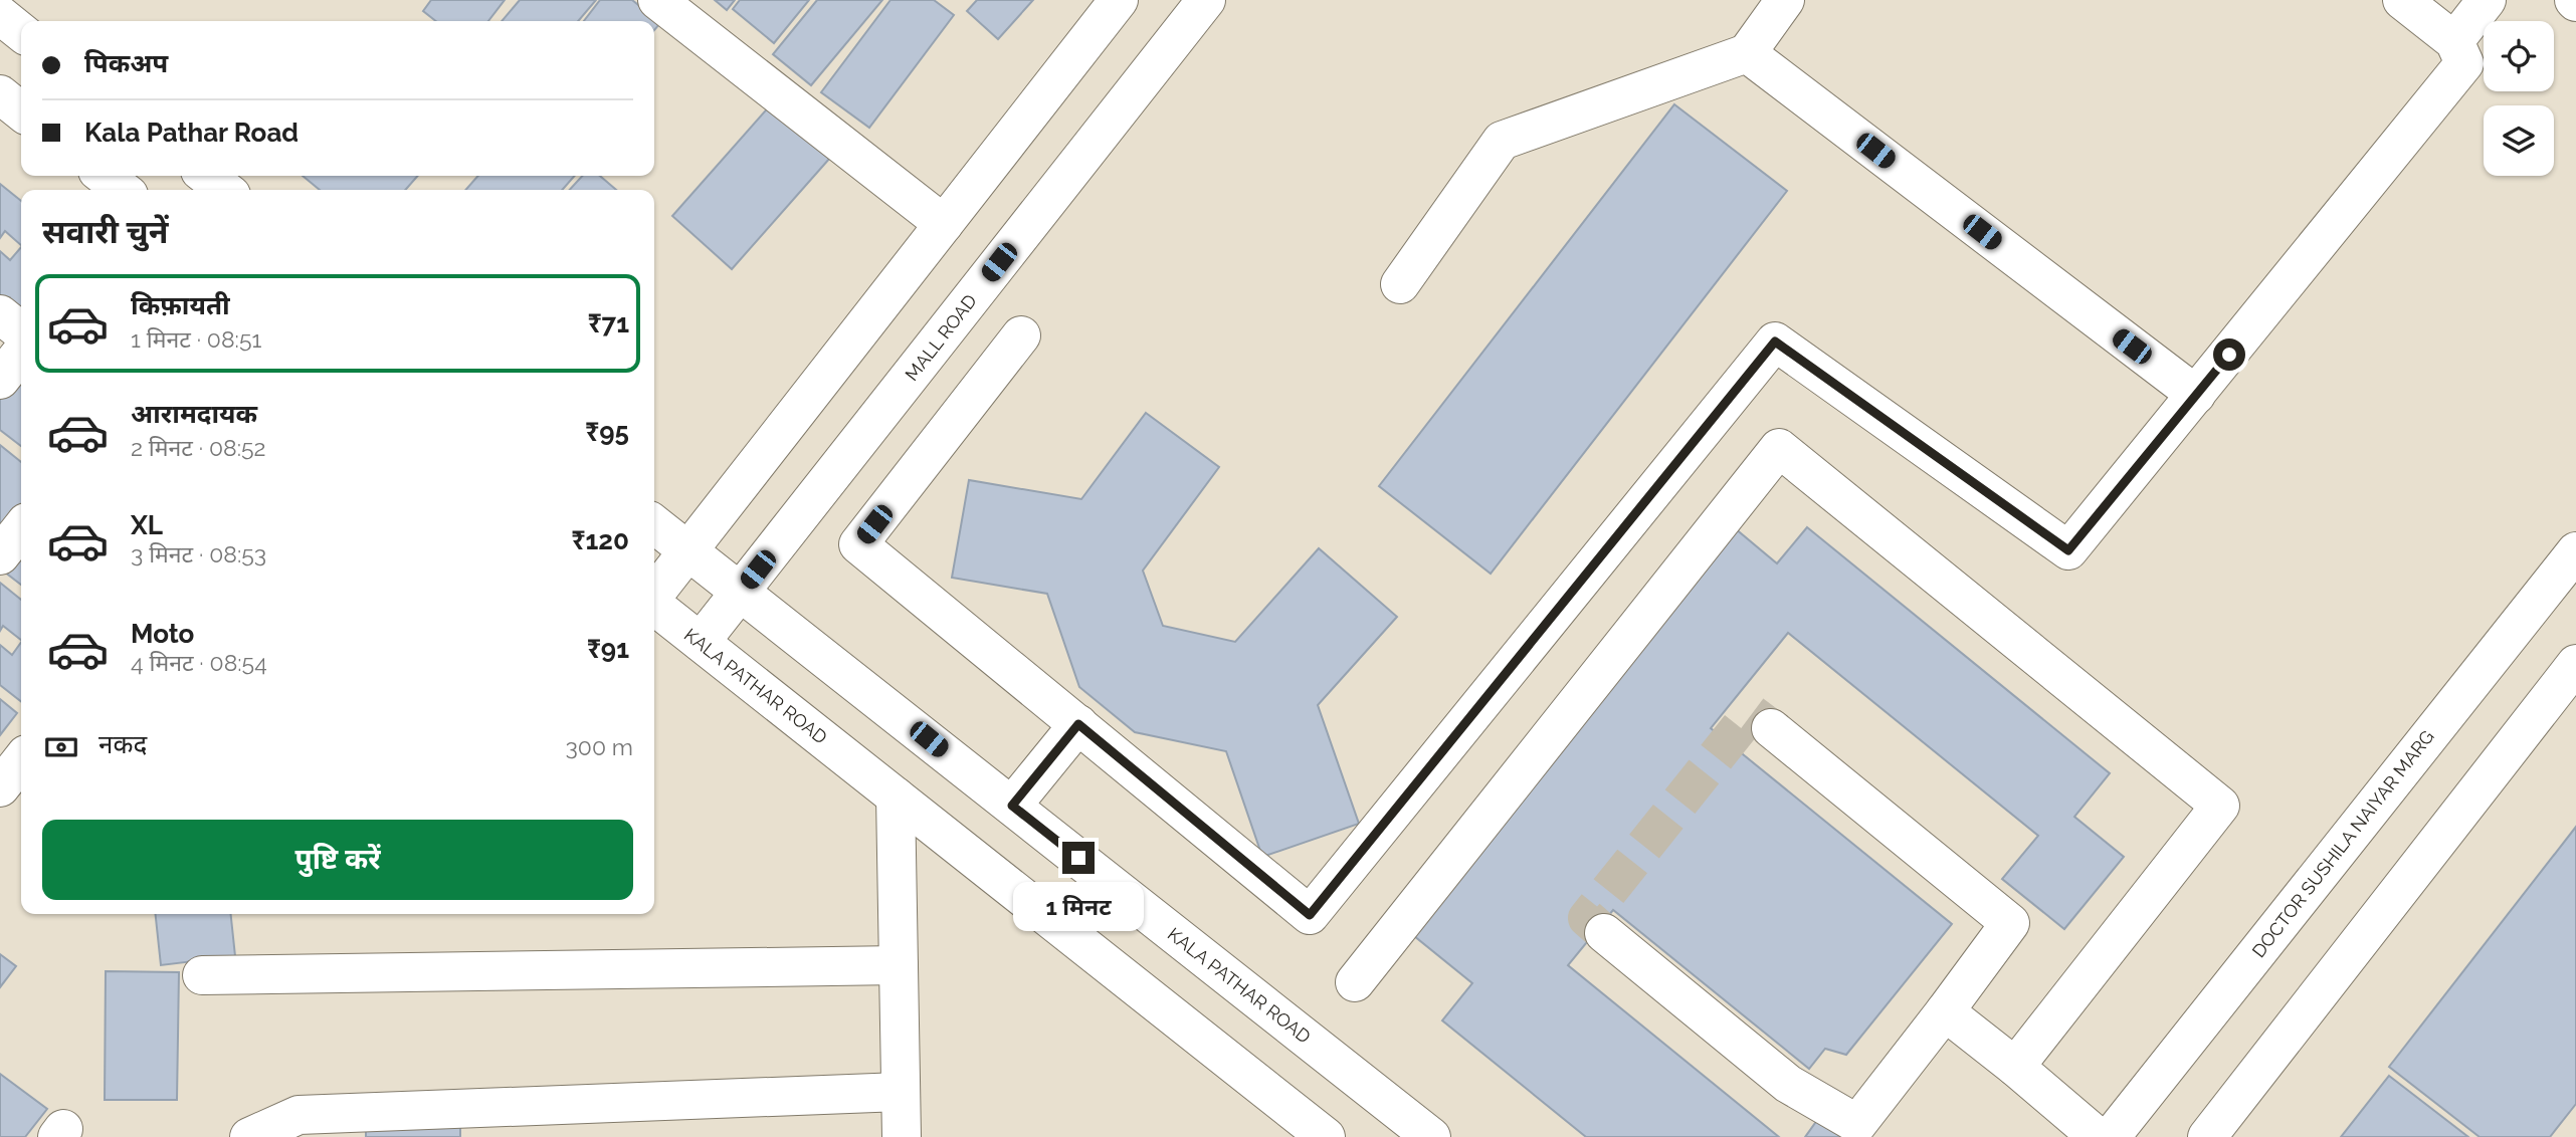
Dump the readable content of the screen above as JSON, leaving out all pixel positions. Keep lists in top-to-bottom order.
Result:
{
  "streets": {
    "street": ["MALL ROAD", "KALA PATHAR ROAD", "DOCTOR SUSHILA NAIYAR MARG"]
  },
  "crossings": [
    ["MALL ROAD", "KALA PATHAR ROAD"]
  ],
  "page": {
    "banner": ["पिकअप", "Kala Pathar Road"],
    "heading": "सवारी चुनें",
    "list": [
      {
        "name": "किफ़ायती",
        "note": "1 मिनट · 08:51",
        "value": "₹71"
      },
      {
        "name": "आरामदायक",
        "note": "2 मिनट · 08:52",
        "value": "₹95"
      },
      {
        "name": "XL",
        "note": "3 मिनट · 08:53",
        "value": "₹120"
      },
      {
        "name": "Moto",
        "note": "4 मिनट · 08:54",
        "value": "₹91"
      }
    ],
    "pay": ["नकद", "300 m"],
    "buttons": "पुष्टि करें",
    "bubble": "1 मिनट"
  }
}
